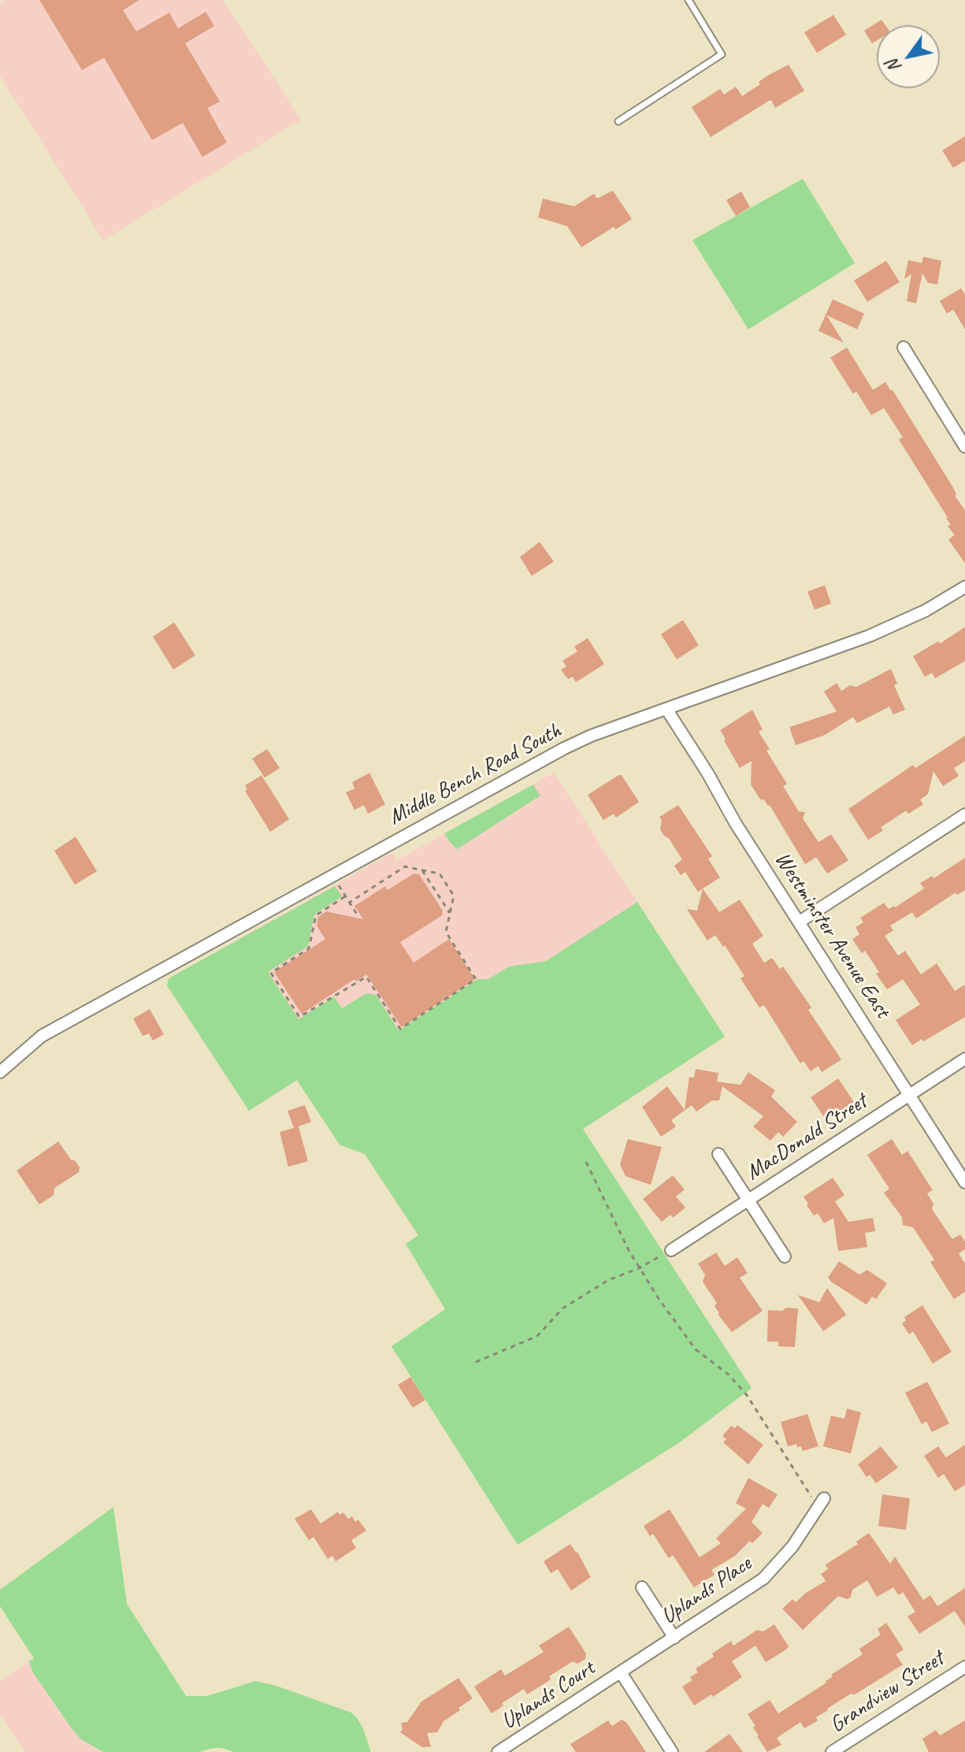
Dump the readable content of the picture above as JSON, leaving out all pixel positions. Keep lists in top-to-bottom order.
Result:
{
  "streets": {
    "street": [
      "Middle Bench Road South",
      "Westminster Avenue East",
      "MacDonald Street",
      "Uplands Place",
      "Grandview Street",
      "Uplands Court"
    ]
  },
  "crossings": [
    ["Middle Bench Road South", "Westminster Avenue East"],
    ["Westminster Avenue East", "MacDonald Street"],
    ["Uplands Place", "Uplands Court"]
  ],
  "north": "bottom left"
}
